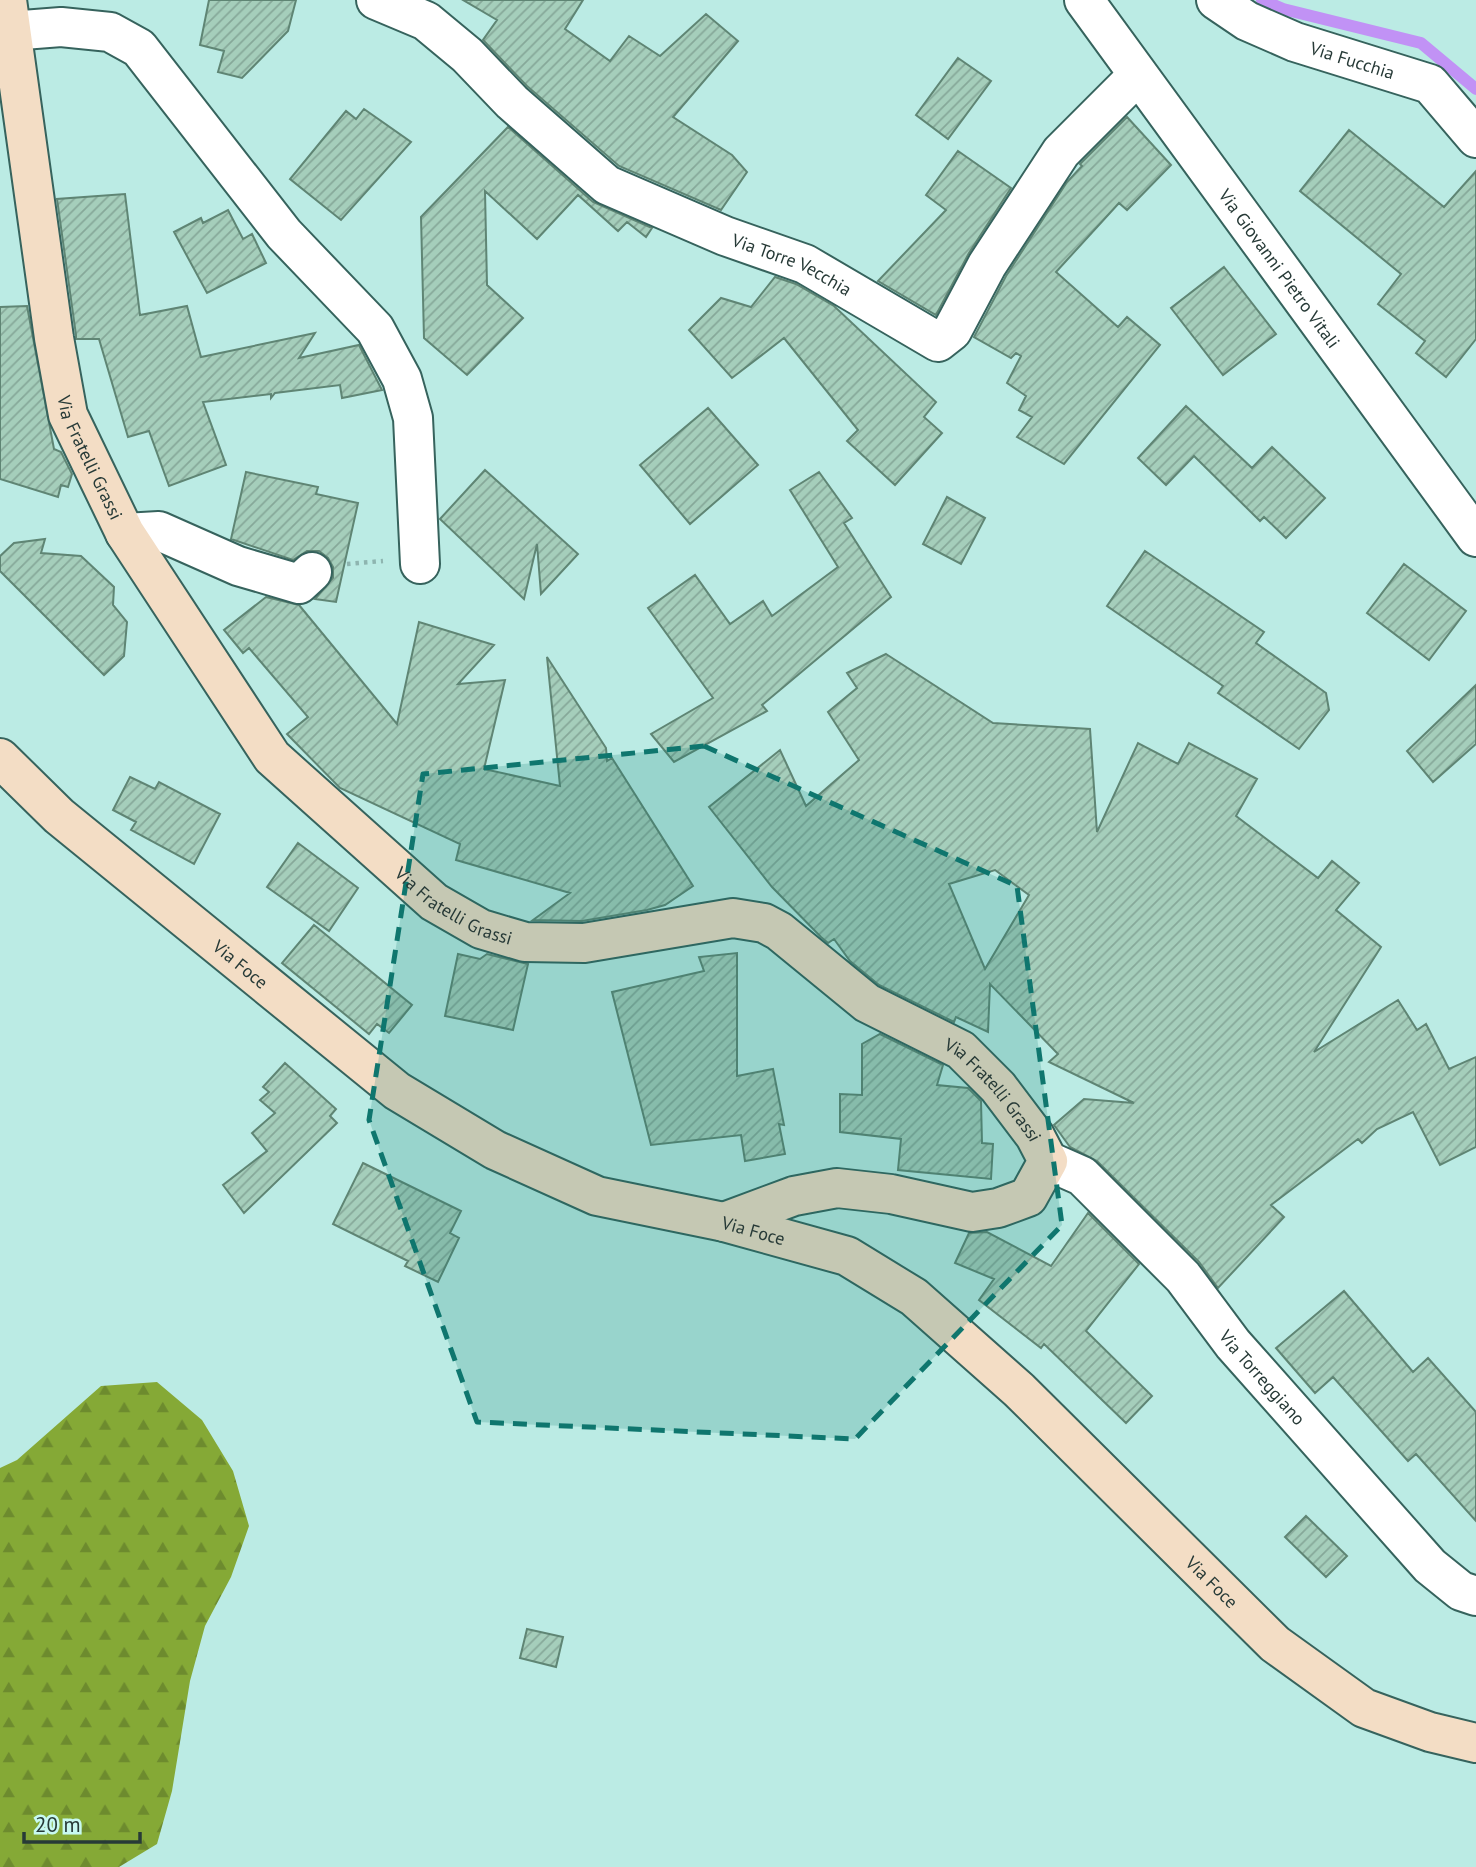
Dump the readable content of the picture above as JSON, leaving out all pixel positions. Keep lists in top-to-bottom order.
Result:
{
  "streets": {
    "street": [
      "Via Fucchia",
      "Via Torre Vecchia",
      "Via Giovanni Pietro Vitali",
      "Via Fratelli Grassi",
      "Via Foce",
      "Via Torreggiano"
    ]
  },
  "crossings": [
    ["Via Torre Vecchia", "Via Giovanni Pietro Vitali"],
    ["Via Fratelli Grassi", "Via Foce"],
    ["Via Fratelli Grassi", "Via Torreggiano"]
  ],
  "scale_bar": "20 m"
}
